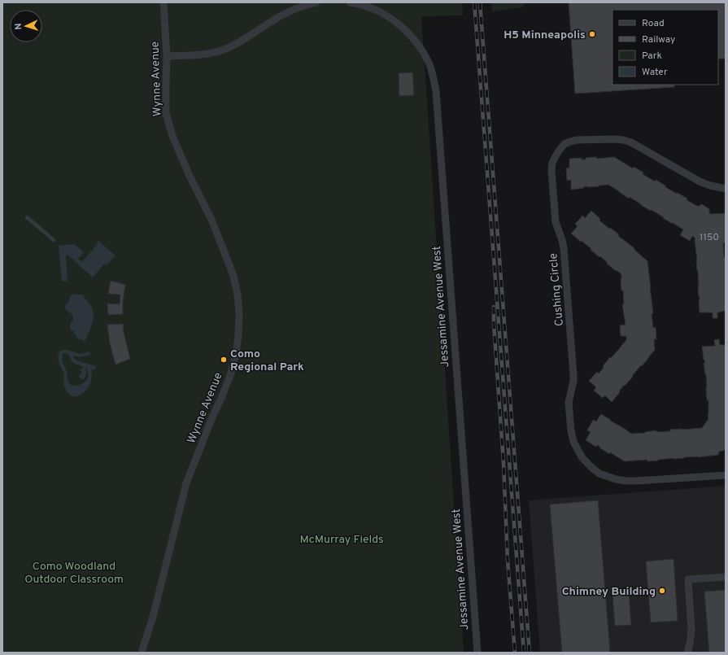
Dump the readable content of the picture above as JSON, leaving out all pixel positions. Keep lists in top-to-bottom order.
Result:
{
  "streets": {
    "street": ["Wynne Avenue", "Cushing Circle", "Jessamine Avenue West"]
  },
  "parks": ["McMurray Fields", "Como Woodland Outdoor Classroom"],
  "places": ["H5 Minneapolis", "Como Regional Park", "Chimney Building"],
  "house_numbers": ["1150"],
  "legend": [
    "Road",
    "Railway",
    "Park",
    "Water"
  ],
  "north": "left"
}
